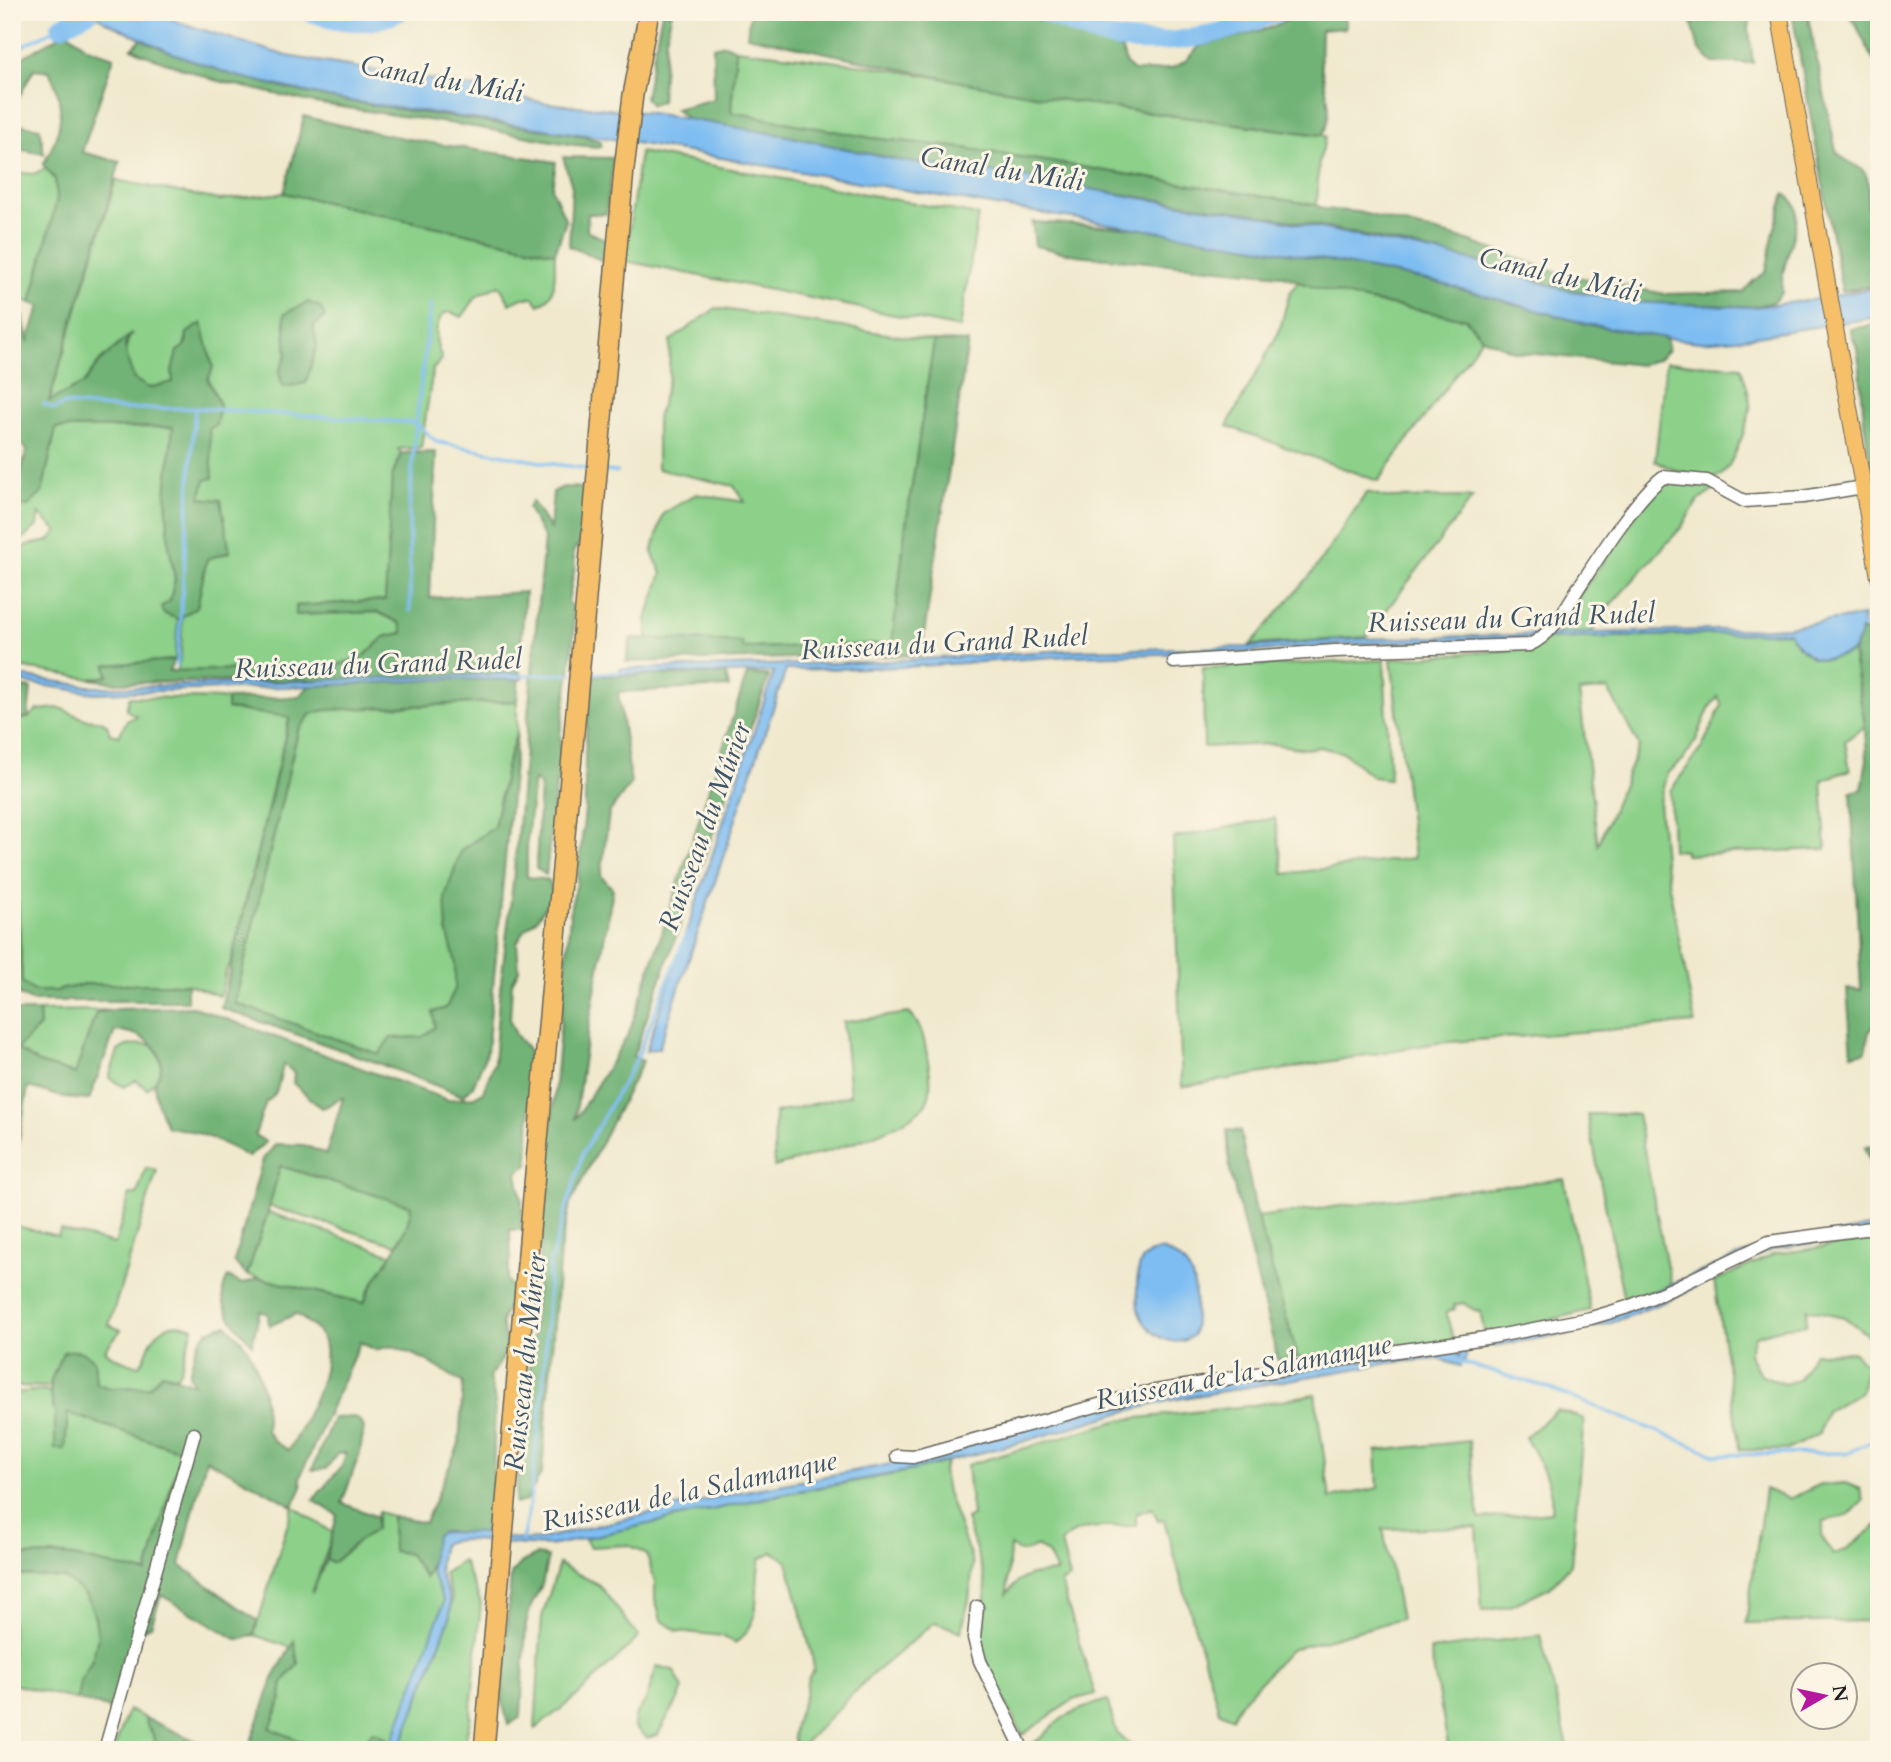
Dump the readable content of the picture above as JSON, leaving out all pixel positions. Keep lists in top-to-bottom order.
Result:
{
  "water": [
    "Canal du Midi",
    "Ruisseau du Grand Rudel",
    "Ruisseau du Mûrier",
    "Ruisseau de la Salamanque"
  ],
  "north": "right"
}
